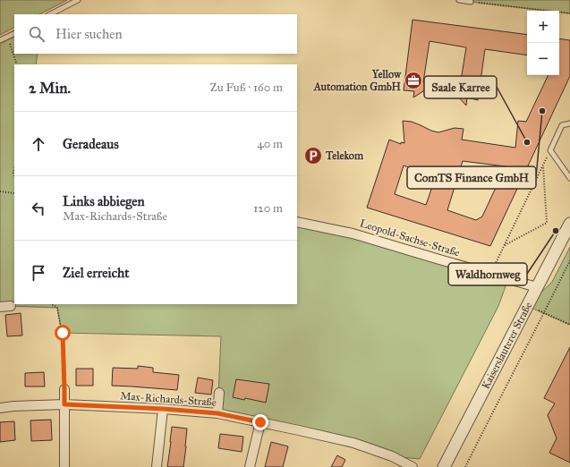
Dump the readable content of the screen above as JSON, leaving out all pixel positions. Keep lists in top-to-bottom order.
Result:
{
  "streets": {
    "street": ["Leopold-Sachse-Straße", "Kaiserslauterer Straße", "Max-Richards-Straße"]
  },
  "crossings": [
    ["Leopold-Sachse-Straße", "Kaiserslauterer Straße"]
  ],
  "places": {
    "office": ["Yellow Automation GmbH"],
    "other": ["ComTS Finance GmbH", "Saale Karree", "Waldhornweg"],
    "parking": ["Telekom"]
  },
  "page": {
    "map_buttons": ["+", "−"],
    "search": "Hier suchen",
    "heading": ["2 Min.", "Zu Fuß · 160 m"],
    "list": [
      ["Geradeaus", "40 m"],
      ["Links abbiegen", "Max-Richards-Straße", "120 m"],
      "Ziel erreicht"
    ]
  }
}
